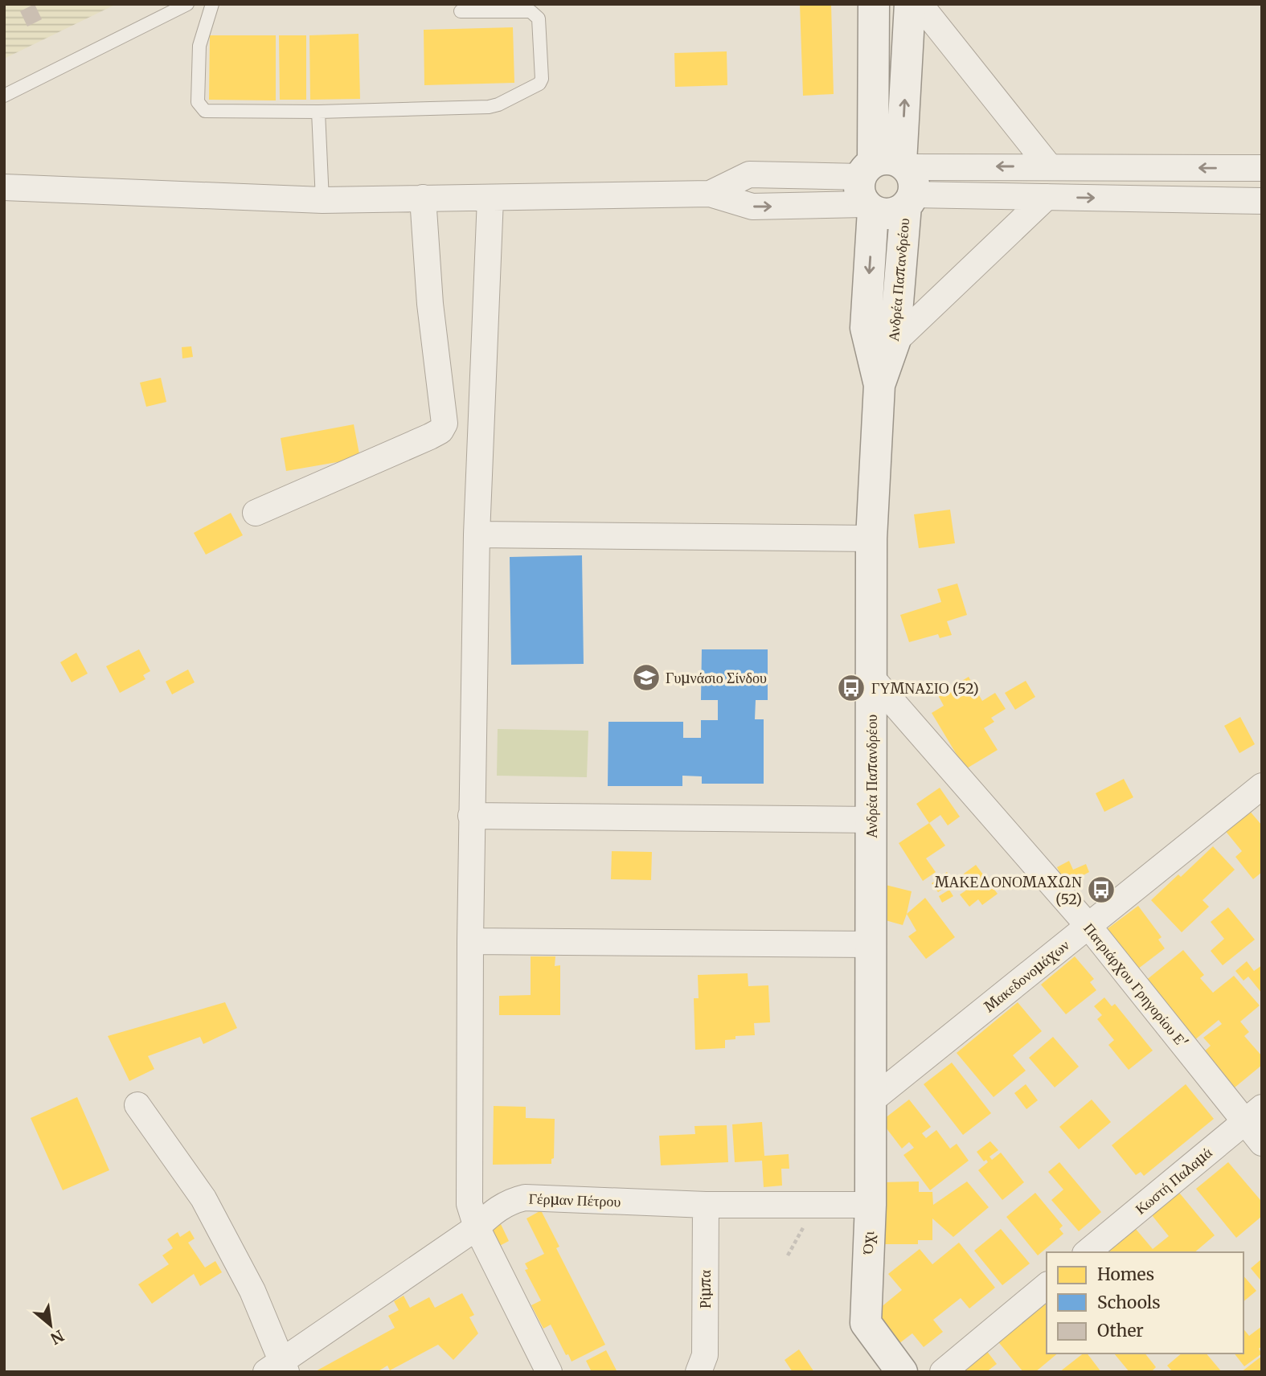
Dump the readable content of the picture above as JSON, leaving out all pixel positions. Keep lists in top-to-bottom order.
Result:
{
  "streets": {
    "street": [
      "Ανδρέα Παπανδρέου",
      "Μακεδονομάχων",
      "Πατριάρχου Γρηγορίου Ε'",
      "Κωστή Παλαμά",
      "Γέρμαν Πέτρου",
      "Όχι",
      "Ρίμπα"
    ]
  },
  "crossings": [
    ["Ανδρέα Παπανδρέου", "Μακεδονομάχων"],
    ["Ανδρέα Παπανδρέου", "Πατριάρχου Γρηγορίου Ε'"],
    ["Ανδρέα Παπανδρέου", "Όχι"],
    ["Μακεδονομάχων", "Πατριάρχου Γρηγορίου Ε'"],
    ["Μακεδονομάχων", "Όχι"],
    ["Πατριάρχου Γρηγορίου Ε'", "Κωστή Παλαμά"],
    ["Γέρμαν Πέτρου", "Όχι"],
    ["Γέρμαν Πέτρου", "Ρίμπα"]
  ],
  "places": {
    "school or university": ["Γυμνάσιο Σίνδου"],
    "bus stop": ["ΓΥΜΝΑΣΙΟ (52)", "ΜΑΚΕΔΟΝΟΜΑΧΩΝ (52)"]
  },
  "legend": ["Homes", "Schools", "Other"],
  "north": "bottom right"
}
